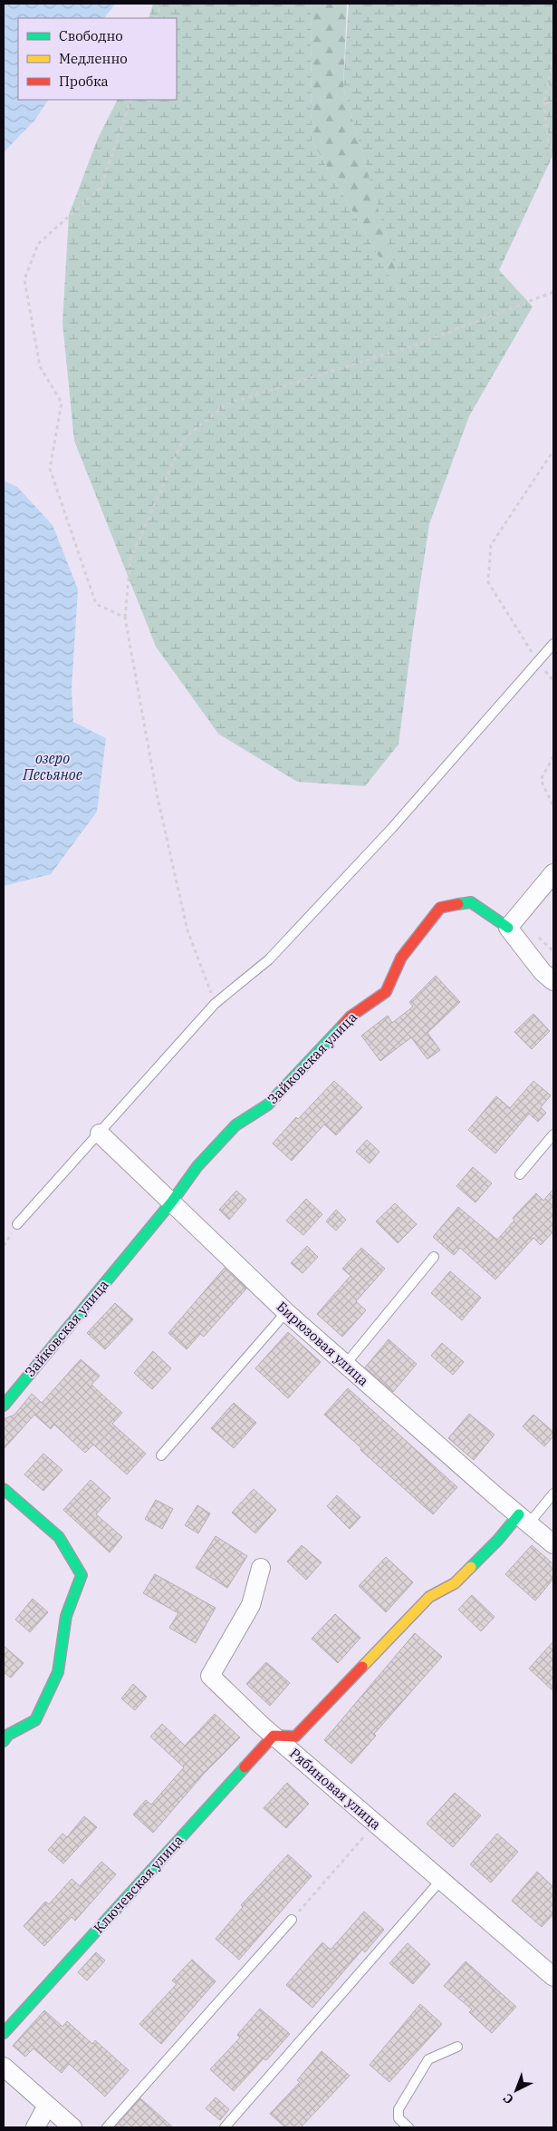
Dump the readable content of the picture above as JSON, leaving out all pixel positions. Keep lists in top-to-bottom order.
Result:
{
  "streets": {
    "street": [
      "Зайковская улица",
      "Бирюзовая улица",
      "Рябиновая улица",
      "Ключевская улица"
    ]
  },
  "crossings": [
    ["Зайковская улица", "Бирюзовая улица"],
    ["Рябиновая улица", "Ключевская улица"]
  ],
  "water": ["озеро Песьяное"],
  "legend": ["Свободно", "Медленно", "Пробка"],
  "north": "bottom left"
}
